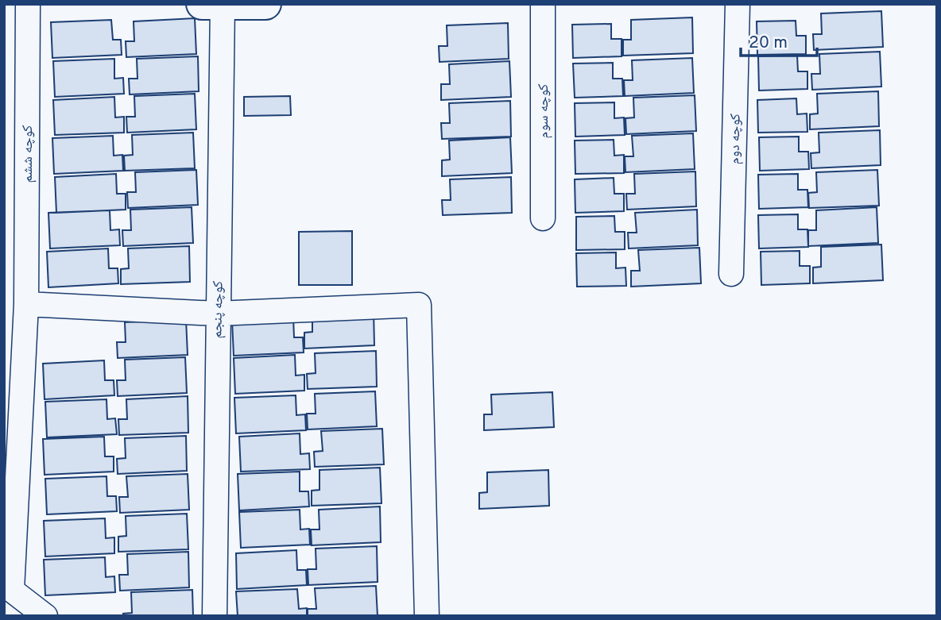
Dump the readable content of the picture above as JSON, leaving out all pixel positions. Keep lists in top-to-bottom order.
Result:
{
  "streets": {
    "street": [
      "کوچه سوم",
      "کوچه دوم",
      "کوچه ششم",
      "کوچه پنجم"
    ]
  },
  "scale_bar": "20 m"
}
